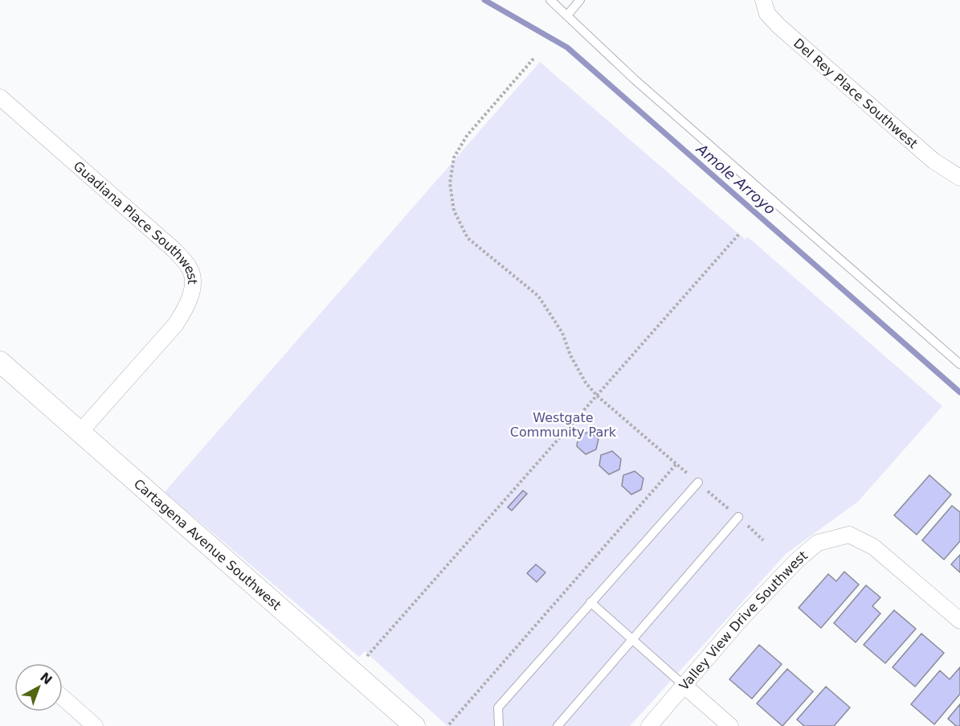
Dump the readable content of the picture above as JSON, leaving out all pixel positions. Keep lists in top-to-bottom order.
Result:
{
  "streets": {
    "street": [
      "Del Rey Place Southwest",
      "Guadiana Place Southwest",
      "Cartagena Avenue Southwest",
      "Valley View Drive Southwest"
    ]
  },
  "crossings": [
    ["Guadiana Place Southwest", "Cartagena Avenue Southwest"]
  ],
  "water": ["Amole Arroyo"],
  "parks": ["Westgate Community Park"],
  "north": "top right"
}
